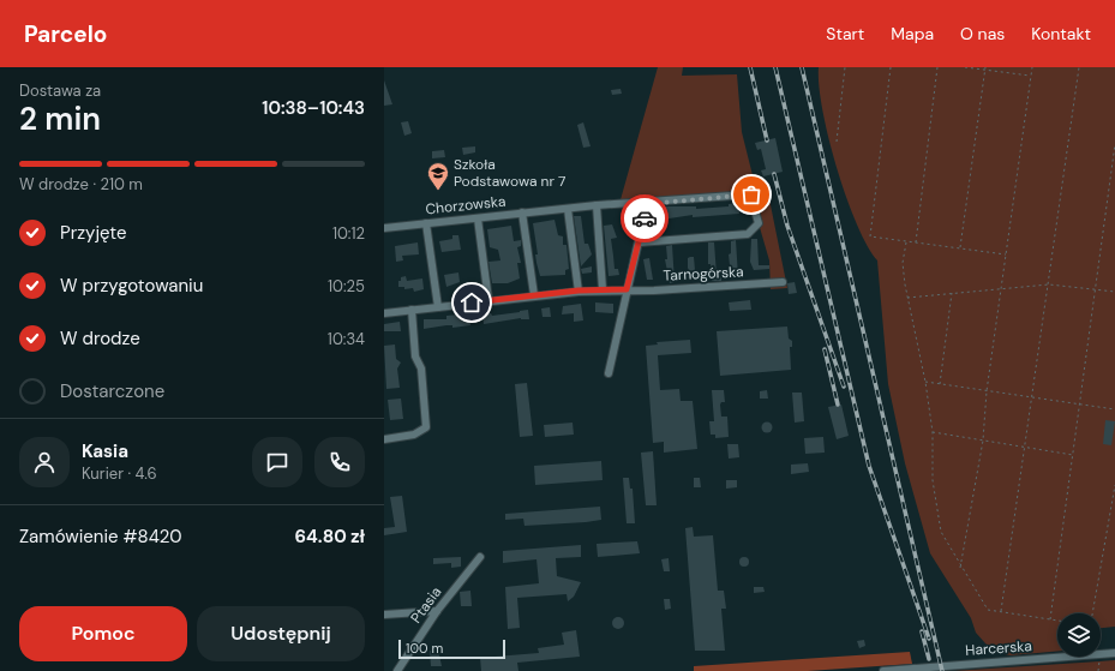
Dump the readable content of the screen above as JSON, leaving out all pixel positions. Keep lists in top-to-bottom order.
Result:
{
  "streets": {
    "street": [
      "Chorzowska",
      "Tarnogórska",
      "Ptasia",
      "Harcerska"
    ]
  },
  "places": {
    "school or university": ["Szkoła Podstawowa nr 7"]
  },
  "scale_bar": "100 m",
  "page": {
    "header": "Parcelo",
    "nav": [
      "Start",
      "Mapa",
      "O nas",
      "Kontakt"
    ],
    "heading": ["2 min", "Dostawa za", "10:38–10:43"],
    "panel": [
      "Kasia",
      "Kurier · 4.6",
      "Zamówienie #8420",
      "64.80 zł"
    ],
    "bar": "W drodze · 210 m",
    "list": [
      ["Przyjęte", "10:12"],
      ["W przygotowaniu", "10:25"],
      ["W drodze", "10:34"],
      "Dostarczone"
    ],
    "buttons": ["Pomoc", "Udostępnij"],
    "scale": "100 m"
  }
}
